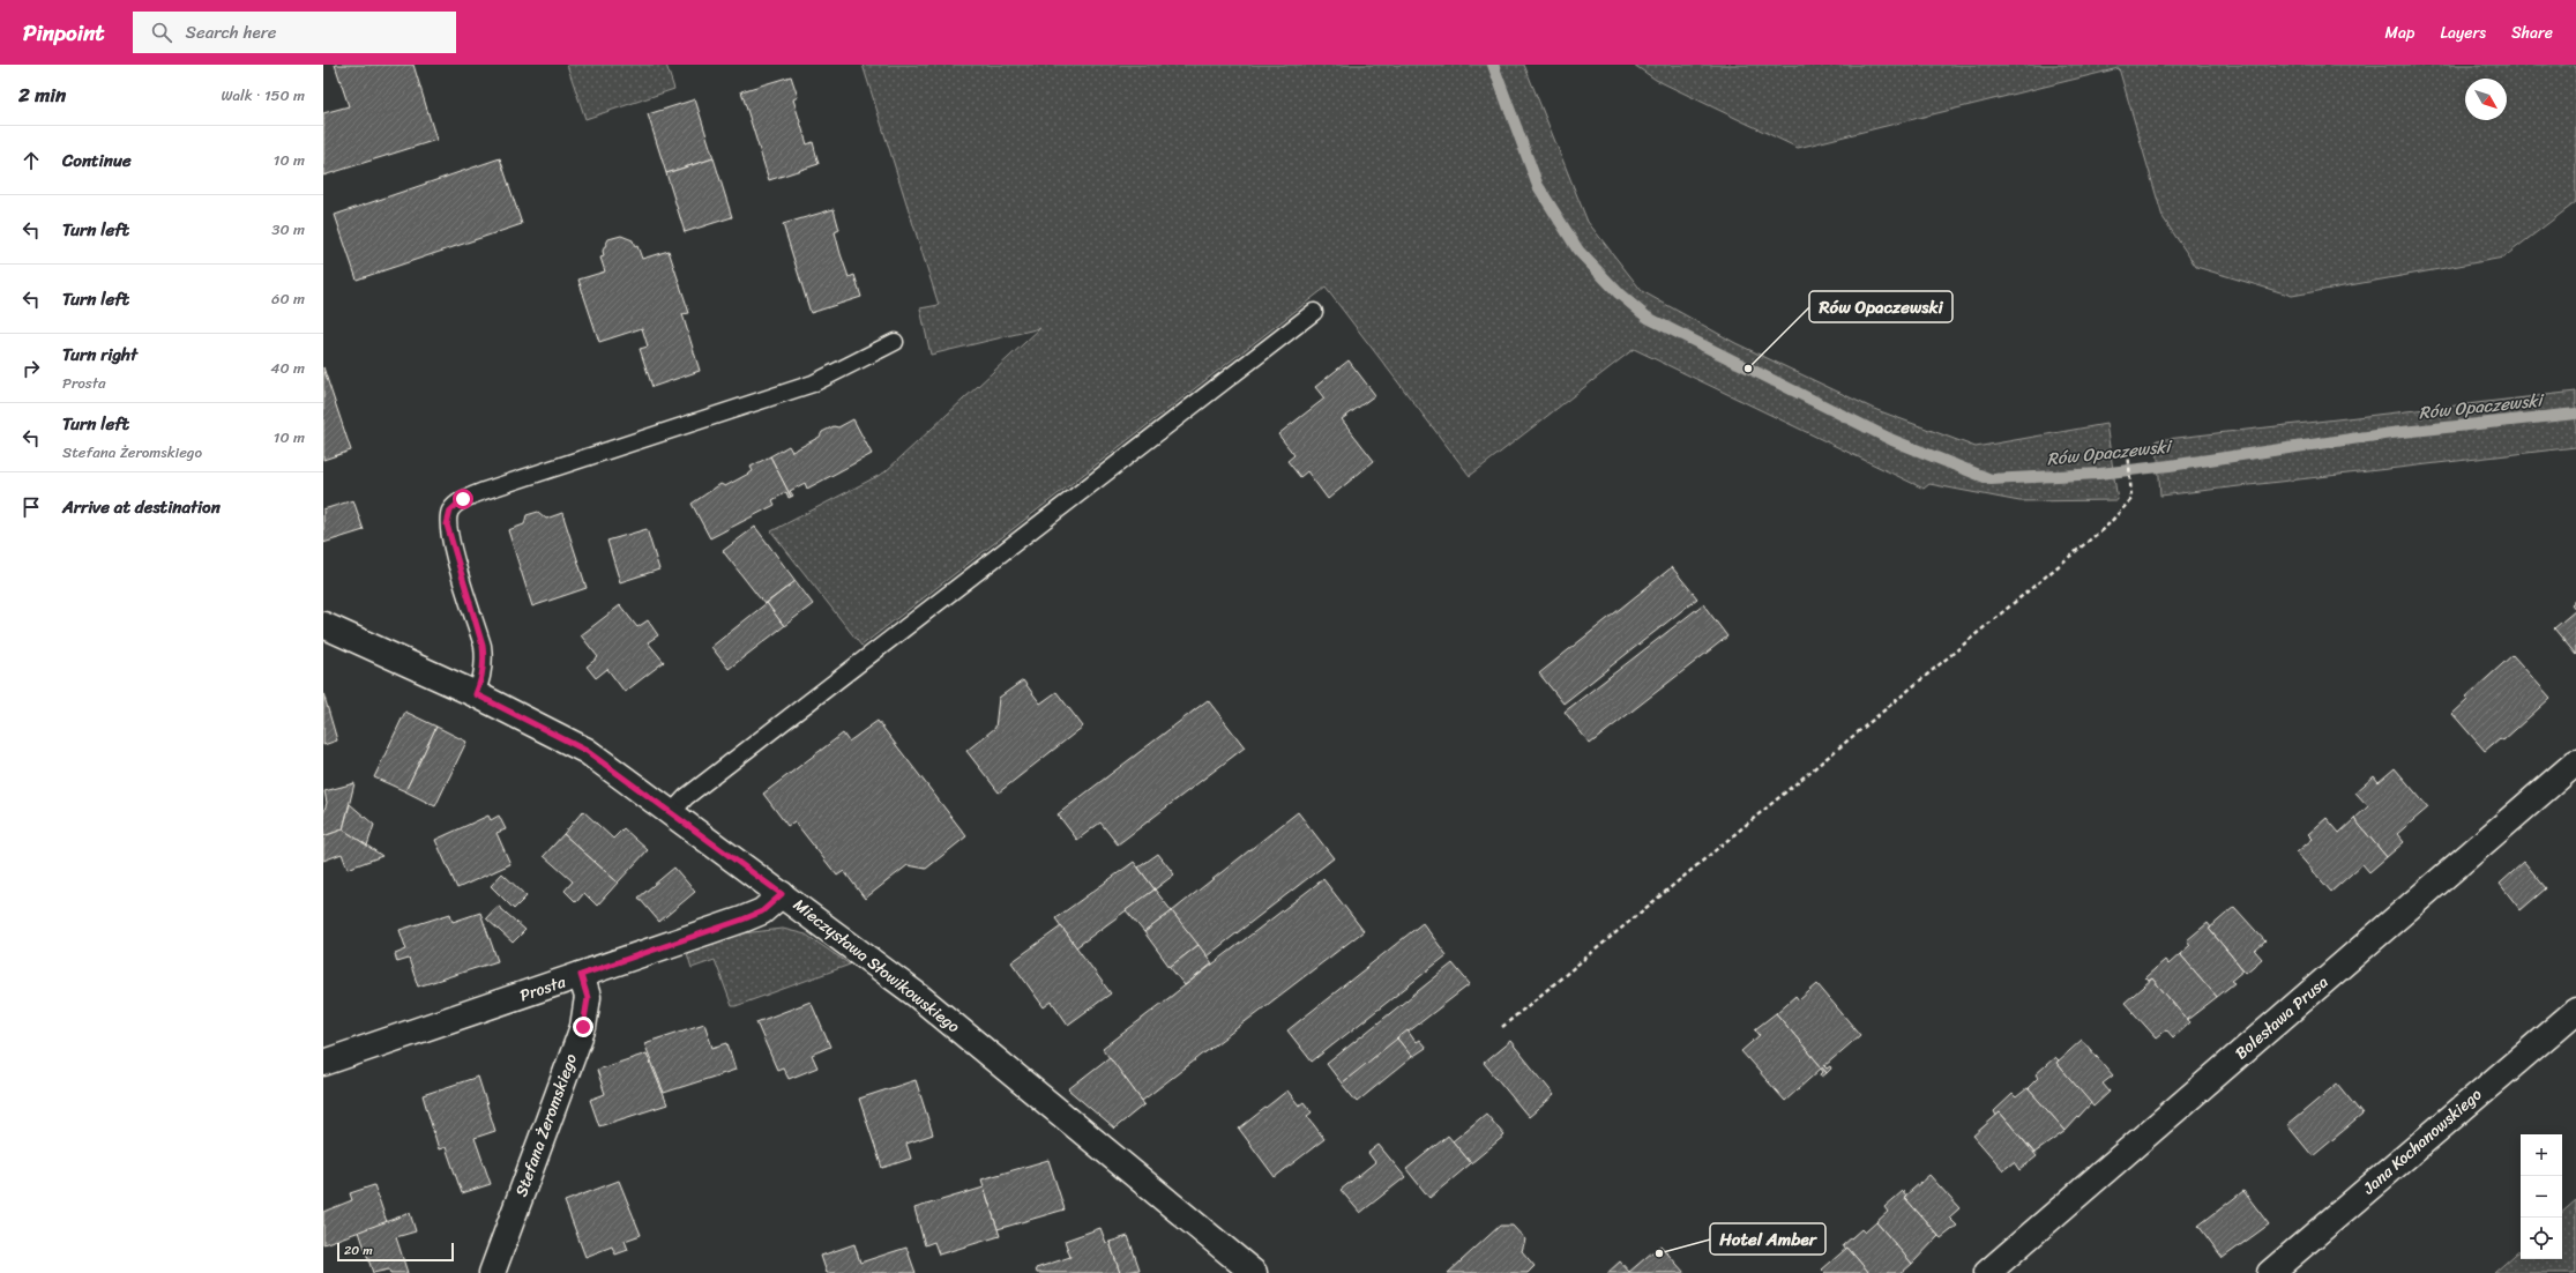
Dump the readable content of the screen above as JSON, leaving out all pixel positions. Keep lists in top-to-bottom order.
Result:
{
  "streets": {
    "street": [
      "Mieczysława Słowikowskiego",
      "Prosta",
      "Bolesława Prusa",
      "Stefana Żeromskiego",
      "Jana Kochanowskiego"
    ]
  },
  "crossings": [
    ["Mieczysława Słowikowskiego", "Prosta"],
    ["Prosta", "Stefana Żeromskiego"]
  ],
  "water": ["Rów Opaczewski"],
  "places": ["Rów Opaczewski", "Hotel Amber"],
  "scale_bar": "20 m",
  "north": "bottom right",
  "page": {
    "header": "Pinpoint",
    "search": "Search here",
    "nav": ["Map", "Layers", "Share"],
    "heading": ["2 min", "Walk · 150 m"],
    "list": [
      ["Continue", "10 m"],
      ["Turn left", "30 m"],
      ["Turn left", "60 m"],
      ["Turn right", "Prosta", "40 m"],
      ["Turn left", "Stefana Żeromskiego", "10 m"],
      "Arrive at destination"
    ],
    "map_buttons": ["+", "−"],
    "scale": "20 m"
  }
}
